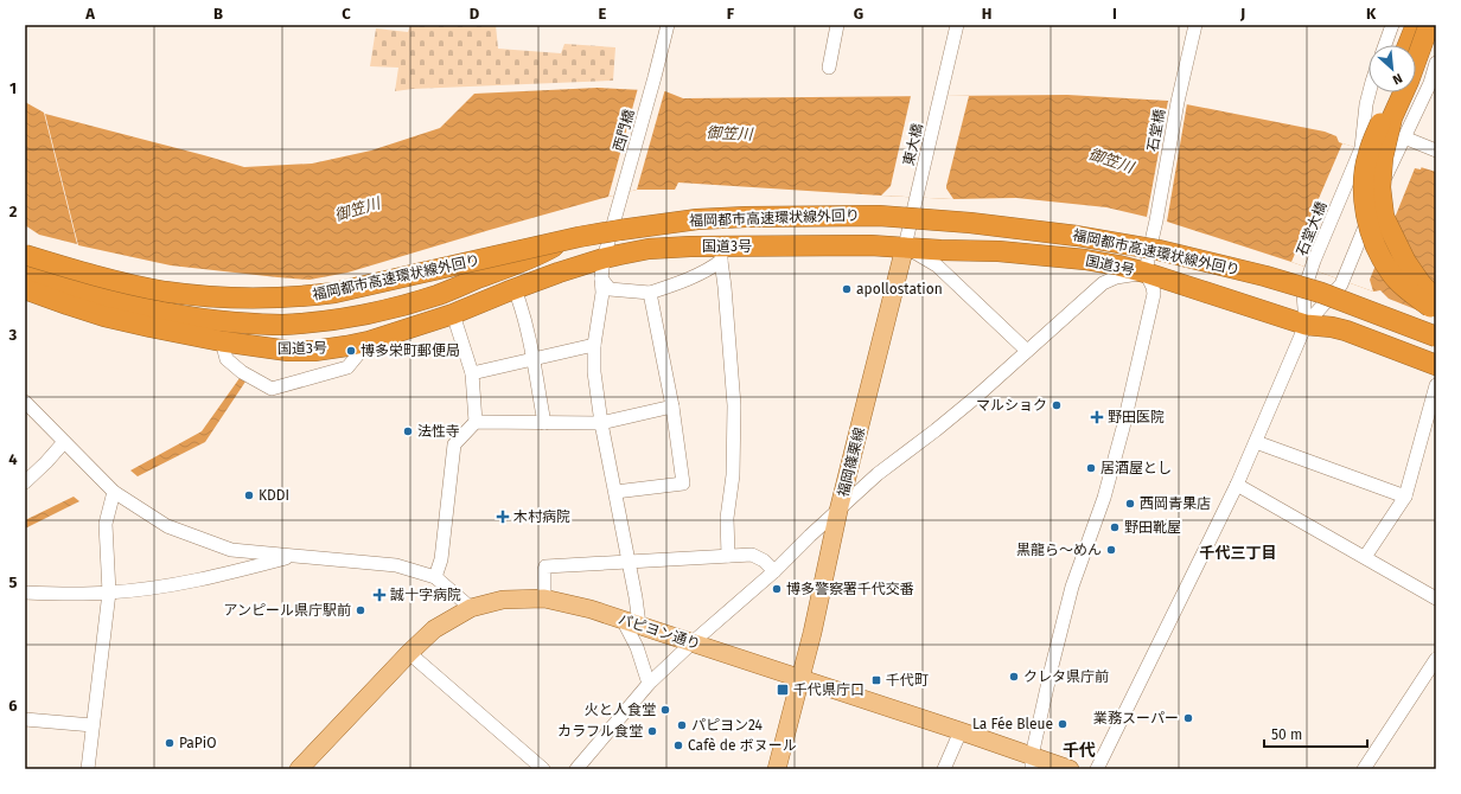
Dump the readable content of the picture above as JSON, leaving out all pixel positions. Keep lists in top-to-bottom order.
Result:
{
  "streets": {
    "highway": ["福岡都市高速環状線外回り", "国道3号"],
    "main road": ["福岡篠栗線", "パピヨン通り"],
    "street": [
      "西門橋",
      "石堂橋",
      "東大橋",
      "石堂大橋"
    ]
  },
  "crossings": [
    ["西門橋", "国道3号"],
    ["西門橋", "パピヨン通り"],
    ["石堂橋", "国道3号"],
    ["東大橋", "国道3号"],
    ["東大橋", "福岡篠栗線"],
    ["福岡都市高速環状線外回り", "国道3号"],
    ["石堂大橋", "国道3号"],
    ["国道3号", "福岡篠栗線"],
    ["福岡篠栗線", "パピヨン通り"]
  ],
  "districts": ["千代三丁目", "千代"],
  "water": ["御笠川"],
  "places": {
    "other": [
      "apollostation",
      "博多栄町郵便局",
      "マルショク",
      "法性寺",
      "居酒屋とし",
      "KDDI",
      "西岡青果店",
      "野田靴屋",
      "黒龍ら〜めん",
      "博多警察署千代交番",
      "アンピール県庁駅前",
      "クレタ県庁前",
      "火と人食堂",
      "業務スーパー",
      "La Fée Bleue",
      "パピヨン24",
      "カラフル食堂",
      "PaPiO",
      "Cafè de ボヌール"
    ],
    "health": ["野田医院", "木村病院", "誠十字病院"],
    "transit": ["千代町", "千代県庁口"]
  },
  "scale_bar": "50 m",
  "north": "bottom right",
  "grid": {
    "columns": [
      "A",
      "B",
      "C",
      "D",
      "E",
      "F",
      "G",
      "H",
      "I",
      "J",
      "K"
    ],
    "rows": [
      "1",
      "2",
      "3",
      "4",
      "5",
      "6"
    ]
  }
}
